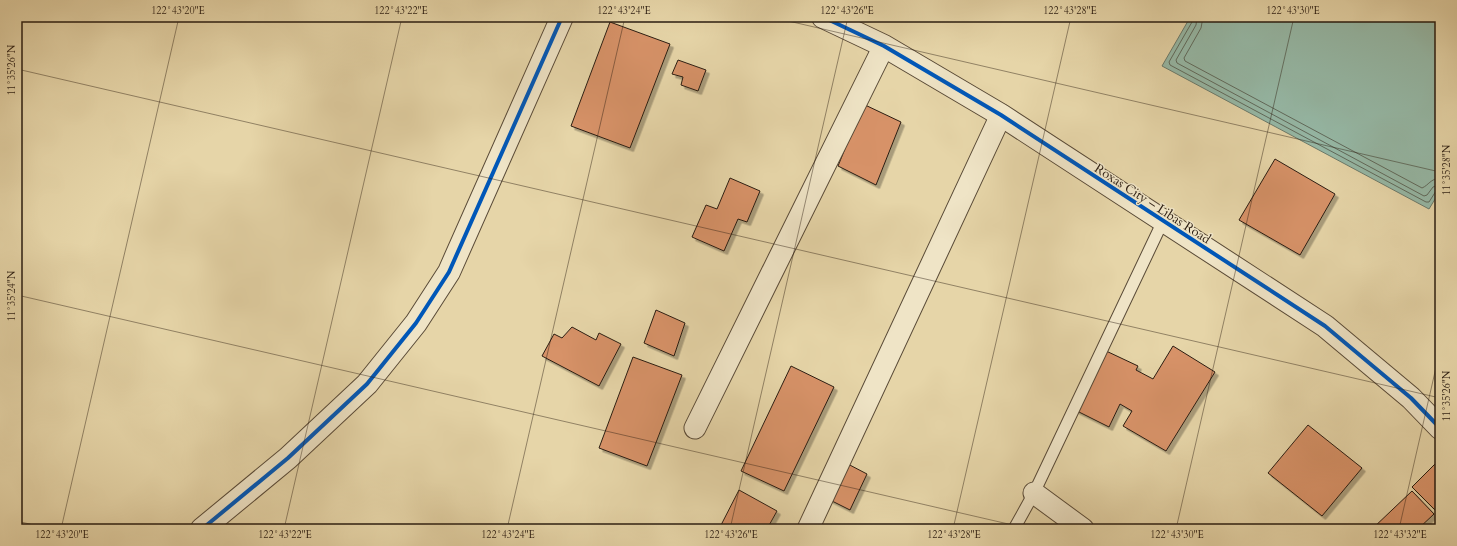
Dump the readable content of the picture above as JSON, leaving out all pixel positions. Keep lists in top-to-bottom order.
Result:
{
  "streets": {
    "street": ["Roxas City – Libas Road"]
  },
  "coordinates": [
    "122°43'20\"E",
    "122°43'22\"E",
    "122°43'24\"E",
    "122°43'26\"E",
    "122°43'28\"E",
    "122°43'30\"E",
    "11°35'26\"N",
    "11°35'28\"N",
    "11°35'24\"N",
    "122°43'32\"E"
  ]
}
